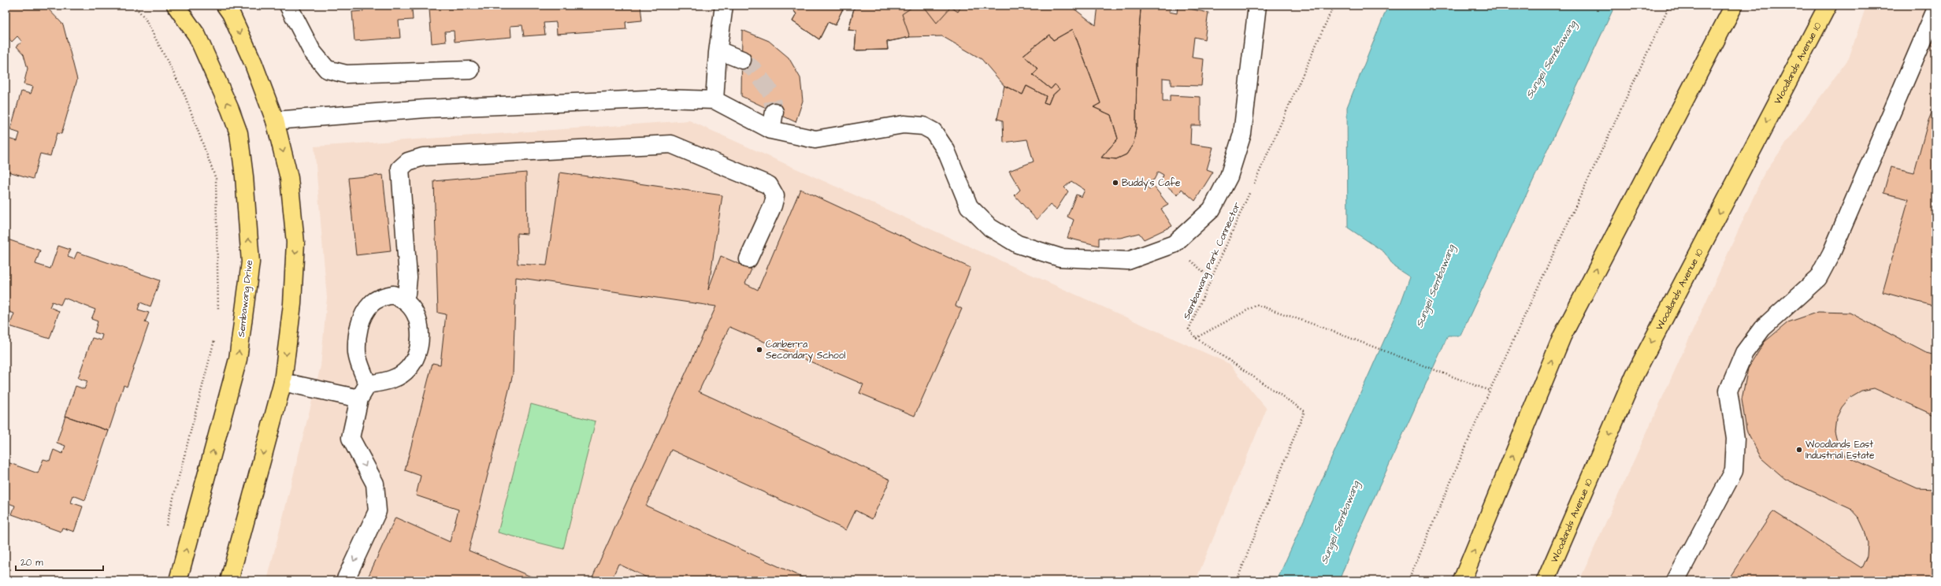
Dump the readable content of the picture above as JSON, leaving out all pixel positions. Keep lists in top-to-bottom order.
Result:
{
  "streets": {
    "main road": ["Woodlands Avenue 10", "Sembawang Drive"],
    "path": ["Sembawang Park Connector"]
  },
  "water": ["Sungei Sembawang"],
  "places": ["Buddy's Cafe", "Canberra Secondary School", "Woodlands East Industrial Estate"],
  "scale_bar": "20 m"
}
